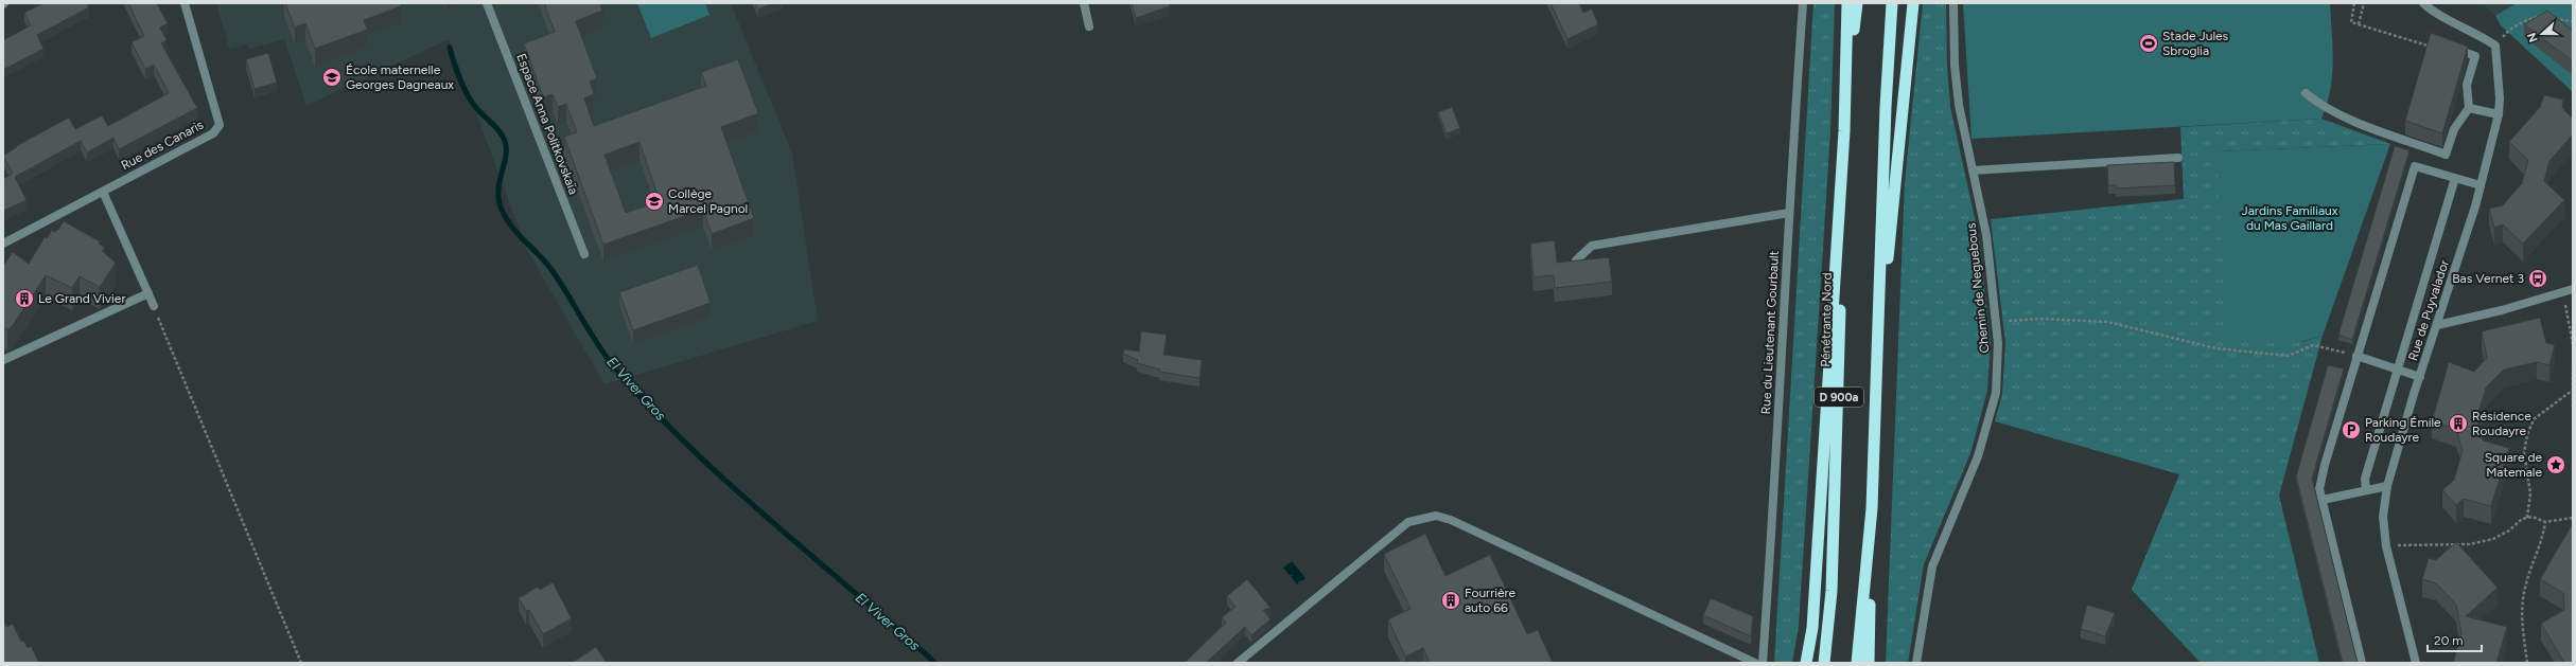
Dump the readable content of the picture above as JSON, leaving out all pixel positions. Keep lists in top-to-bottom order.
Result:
{
  "streets": {
    "highway": ["Pénétrante Nord", "D 900a"],
    "street": [
      "Espace Anna Politkovskaïa",
      "Rue des Canaris",
      "Chemin de Neguebous",
      "Rue de Puyvalador",
      "Rue du Lieutenant Gourbault"
    ]
  },
  "water": ["El Viver Gros"],
  "parks": ["Jardins Familiaux du Mas Gaillard"],
  "places": {
    "sports": ["Stade Jules Sbroglia"],
    "school or university": ["École maternelle Georges Dagneaux", "Collège Marcel Pagnol"],
    "bus stop": ["Bas Vernet 3"],
    "building": ["Le Grand Vivier", "Résidence Roudayre", "Fourrière auto 66"],
    "parking": ["Parking Émile Roudayre"],
    "place": ["Square de Matemale"]
  },
  "scale_bar": "20 m",
  "north": "left"
}
